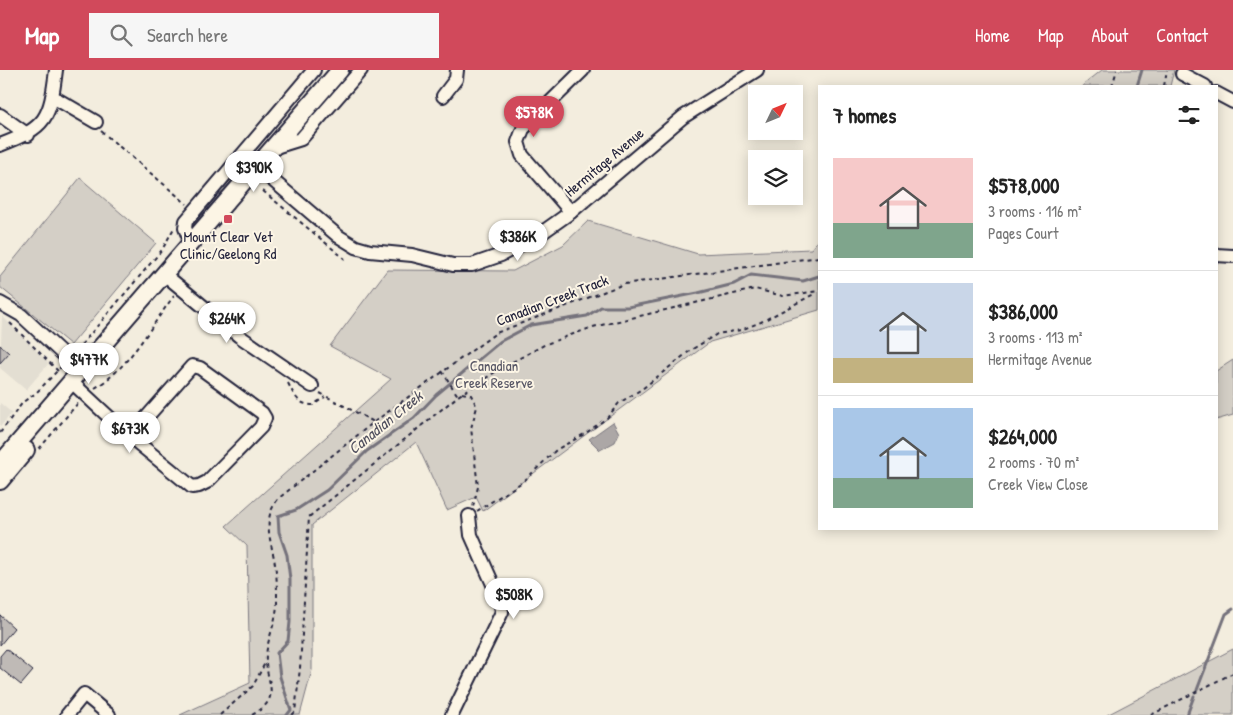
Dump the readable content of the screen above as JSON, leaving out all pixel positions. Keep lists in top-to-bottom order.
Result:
{
  "streets": {
    "street": ["Hermitage Avenue"],
    "path": ["Canadian Creek Track"]
  },
  "water": ["Canadian Creek"],
  "parks": ["Canadian Creek Reserve"],
  "places": {
    "transit": ["Mount Clear Vet Clinic/Geelong Rd"]
  },
  "north": "top right",
  "page": {
    "header": "Map",
    "search": "Search here",
    "nav": [
      "Home",
      "Map",
      "About",
      "Contact"
    ],
    "heading": "7 homes",
    "price": [
      "$578K",
      "$390K",
      "$386K",
      "$264K",
      "$477K",
      "$673K",
      "$508K"
    ],
    "list": [
      {
        "name": "$578,000",
        "note": "3 rooms · 116 m² · Pages Court"
      },
      {
        "name": "$386,000",
        "note": "3 rooms · 113 m² · Hermitage Avenue"
      },
      {
        "name": "$264,000",
        "note": "2 rooms · 70 m² · Creek View Close"
      }
    ]
  }
}
